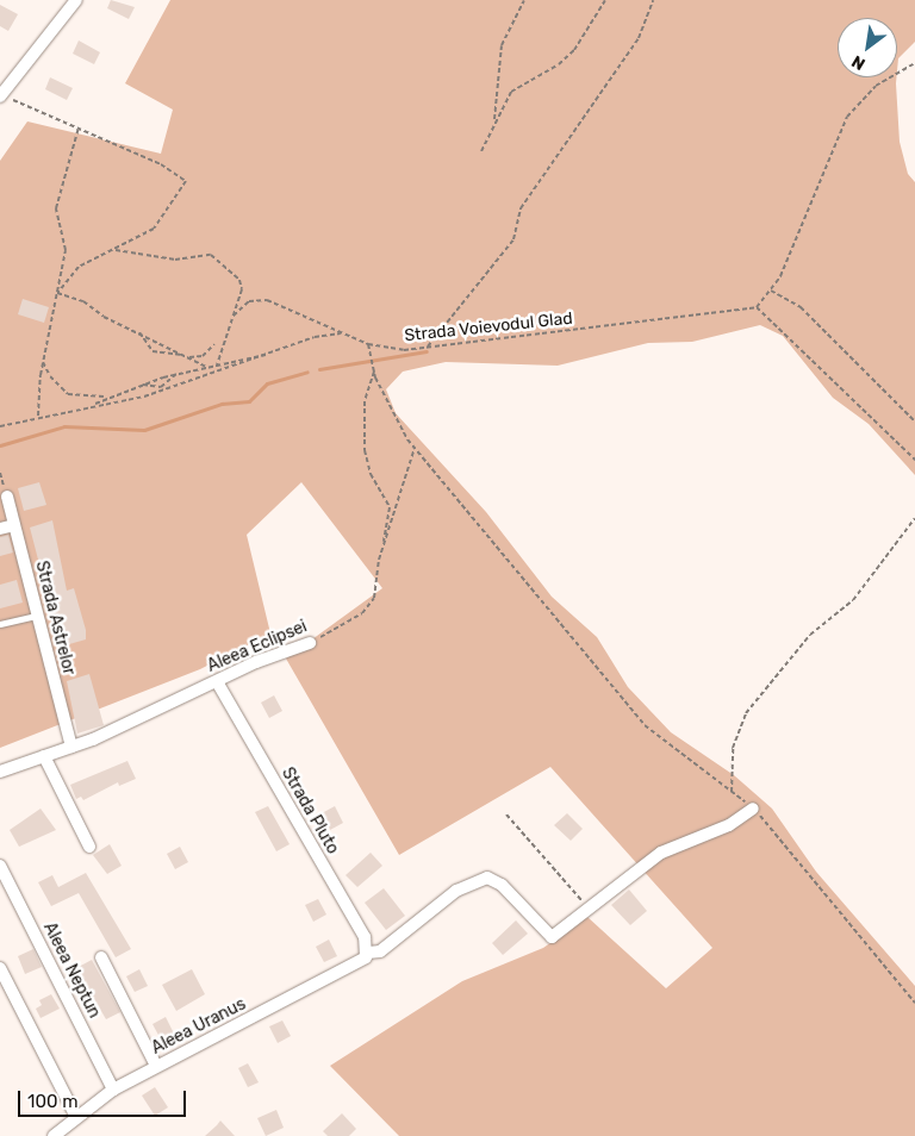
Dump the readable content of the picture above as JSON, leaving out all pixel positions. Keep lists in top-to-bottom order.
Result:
{
  "streets": {
    "street": [
      "Strada Astrelor",
      "Aleea Eclipsei",
      "Strada Pluto",
      "Aleea Neptun",
      "Aleea Uranus"
    ],
    "path": ["Strada Voievodul Glad"]
  },
  "crossings": [
    ["Strada Astrelor", "Aleea Eclipsei"],
    ["Aleea Eclipsei", "Strada Pluto"],
    ["Strada Pluto", "Aleea Uranus"],
    ["Aleea Neptun", "Aleea Uranus"]
  ],
  "scale_bar": "100 m",
  "north": "bottom left"
}
